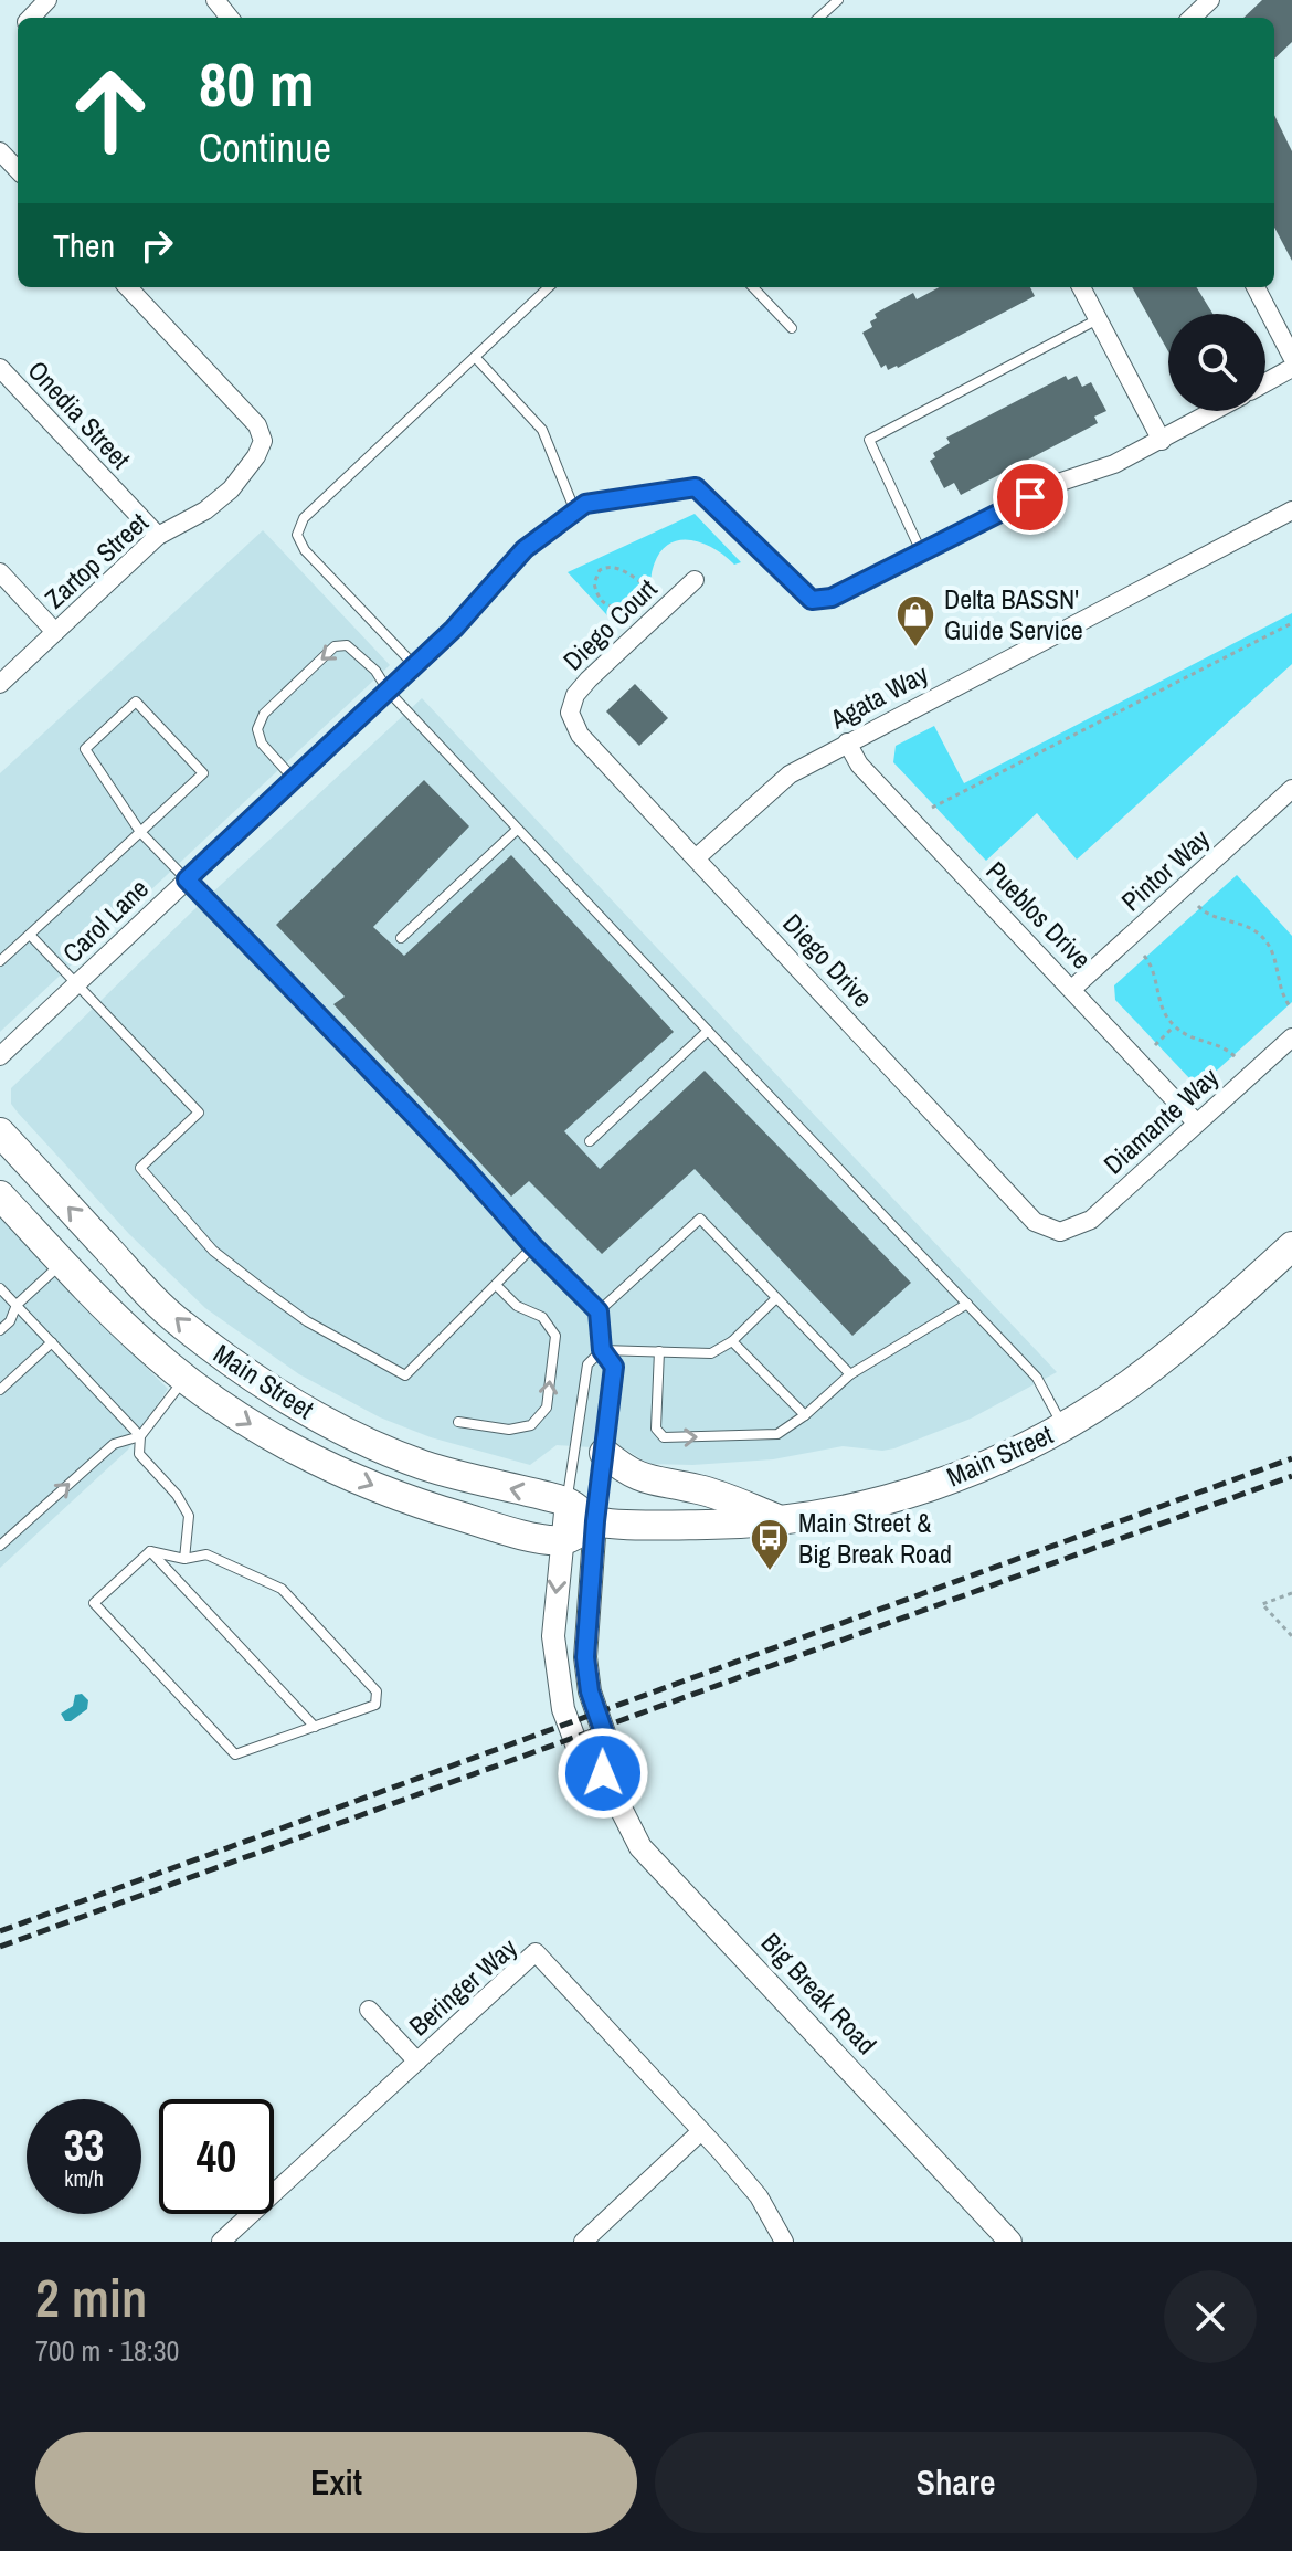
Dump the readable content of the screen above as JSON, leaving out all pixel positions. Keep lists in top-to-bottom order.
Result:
{
  "streets": {
    "main road": ["Main Street"],
    "street": [
      "Onedia Street",
      "Zartop Street",
      "Diego Court",
      "Agata Way",
      "Pintor Way",
      "Pueblos Drive",
      "Carol Lane",
      "Diego Drive",
      "Diamante Way",
      "Beringer Way",
      "Big Break Road"
    ]
  },
  "crossings": [
    ["Onedia Street", "Zartop Street"],
    ["Diego Court", "Diego Drive"],
    ["Agata Way", "Pueblos Drive"],
    ["Agata Way", "Diego Drive"],
    ["Pintor Way", "Pueblos Drive"],
    ["Pueblos Drive", "Diamante Way"],
    ["Diego Drive", "Diamante Way"],
    ["Main Street", "Big Break Road"]
  ],
  "places": {
    "shop": ["Delta BASSN' Guide Service"],
    "bus stop": ["Main Street & Big Break Road"]
  },
  "page": {
    "turn": ["80 m", "Continue"],
    "then": "Then",
    "speed": "33 km/h",
    "limit": "40",
    "heading": ["2 min", "700 m · 18:30"],
    "buttons": ["Exit", "Share"]
  }
}
